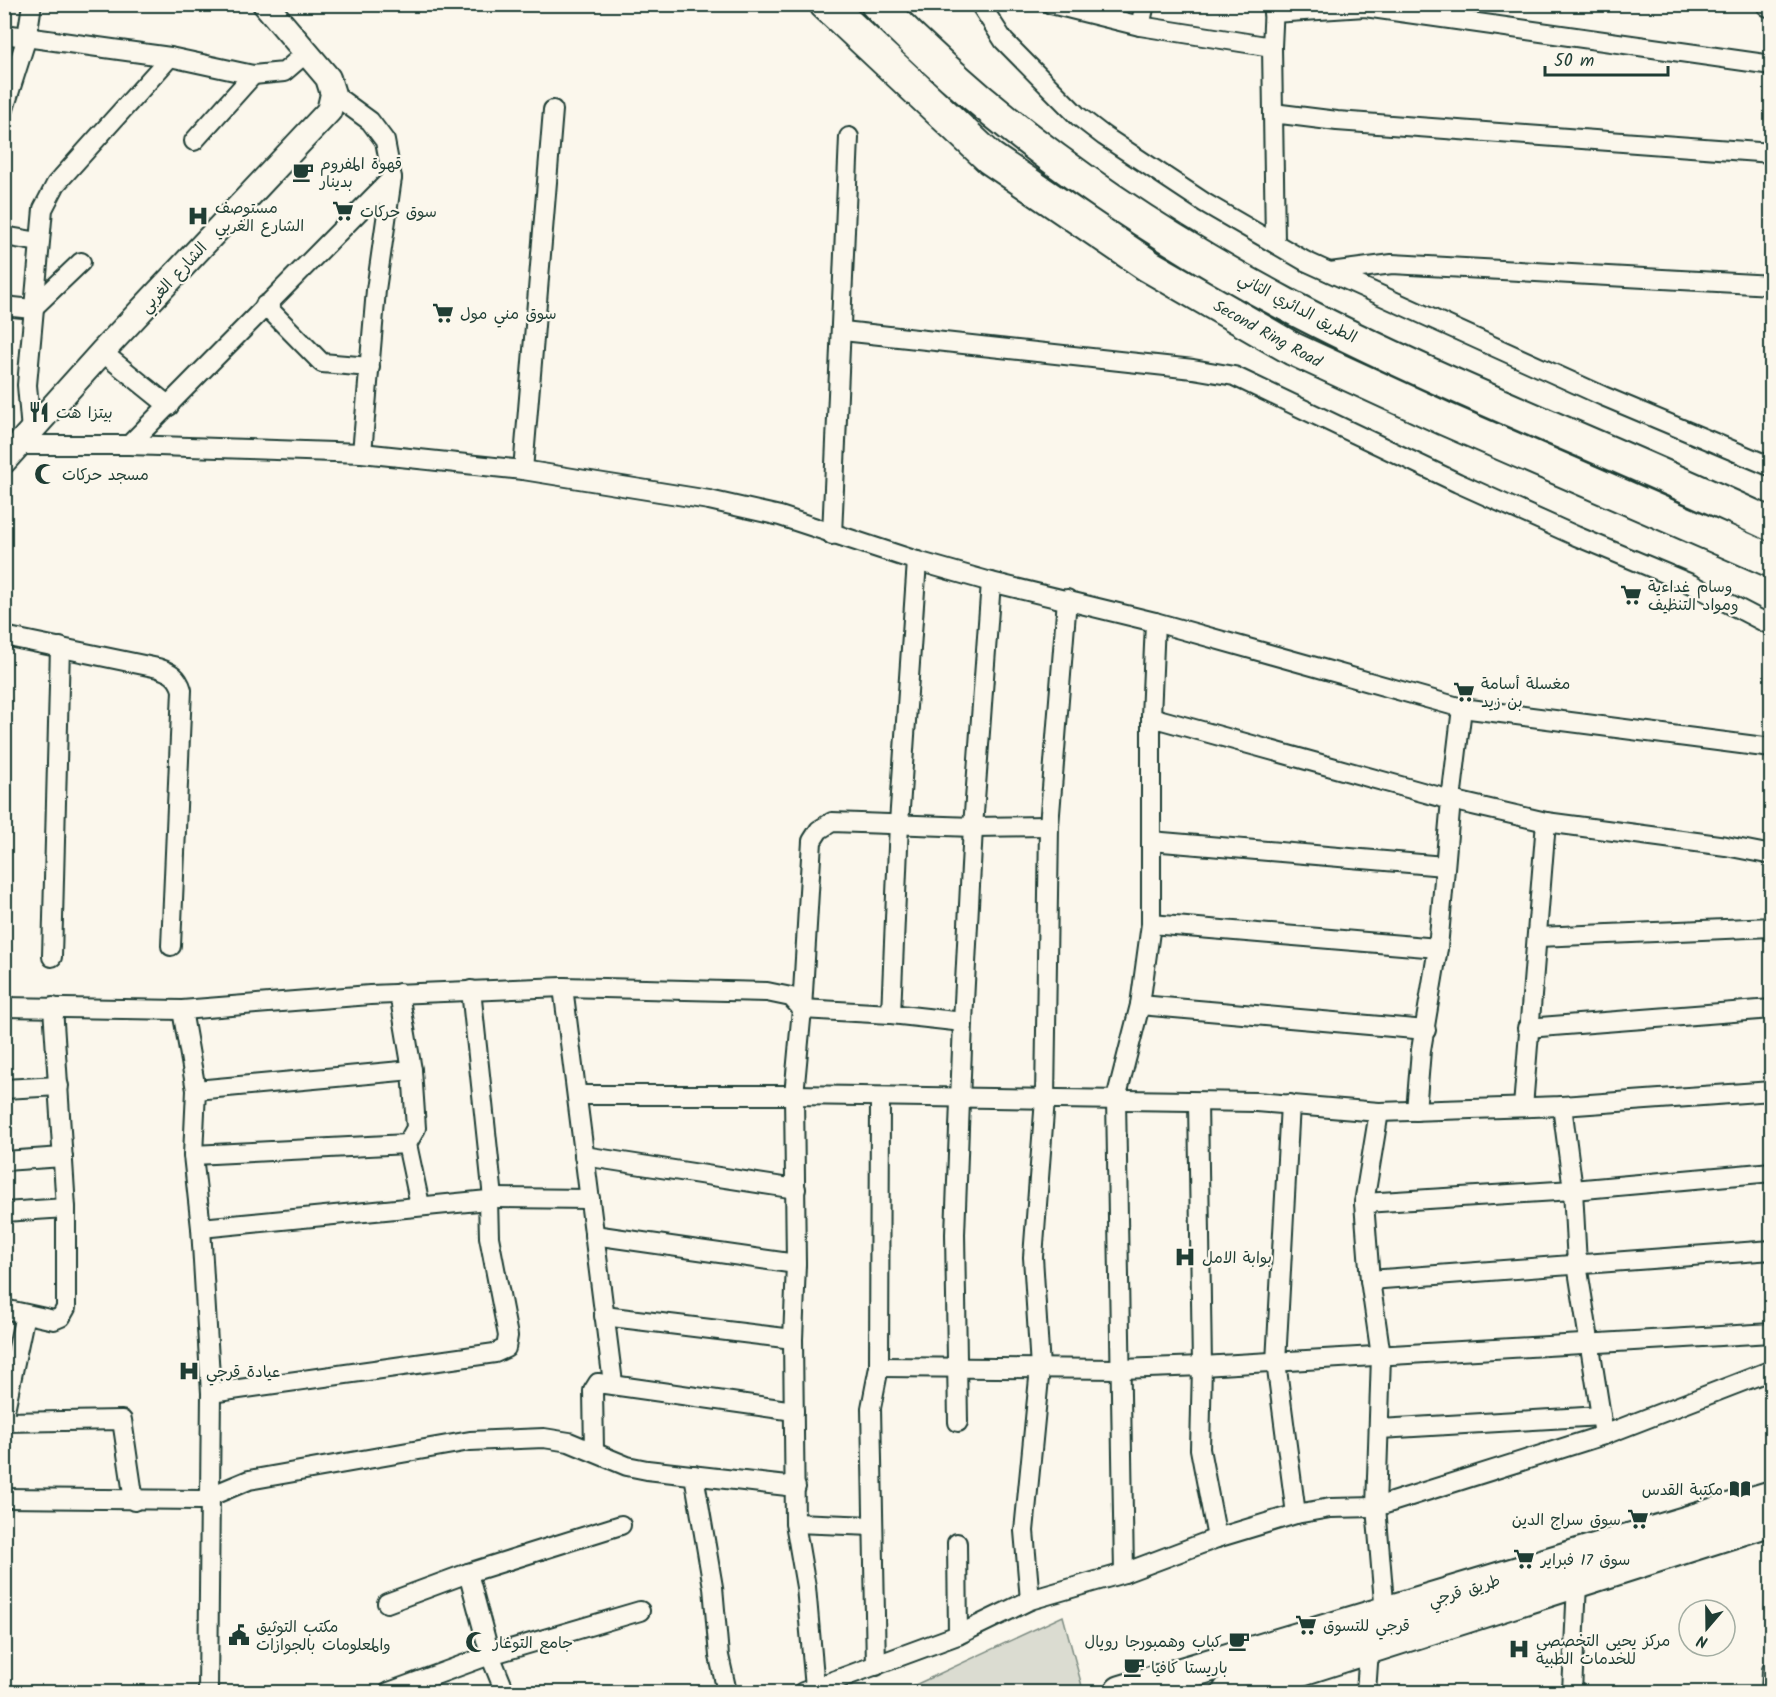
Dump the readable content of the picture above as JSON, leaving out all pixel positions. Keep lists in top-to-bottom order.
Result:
{
  "streets": {
    "highway": ["الطريق الدائري الثاني", "Second Ring Road", "طريق قرجي"],
    "street": ["الشارع الغربي"]
  },
  "places": {
    "cafe": ["قهوة المفروم بدينار", "كباب وهمبورجا رويال", "باريستا كافيا"],
    "supermarket": [
      "سوق حركات",
      "سوق مني مول",
      "وسام غداءية ومواد التنظيف",
      "مغسلة أسامة بن زيد",
      "سوق سراج الدين",
      "سوق 17 فبراير",
      "قرجي للتسوق"
    ],
    "hospital": [
      "مستوصف الشارع الغربي",
      "بوابة الامل",
      "عيادة قرجي",
      "مركز يحيى التخصصي للخدمات الطبية"
    ],
    "restaurant": ["بيتزا هت"],
    "mosque": ["مسجد حركات", "جامع التوغار"],
    "library": ["مكتبة القدس"],
    "public building": ["مكتب التوثيق والمعلومات بالجوازات"]
  },
  "scale_bar": "50 m",
  "north": "bottom"
}
